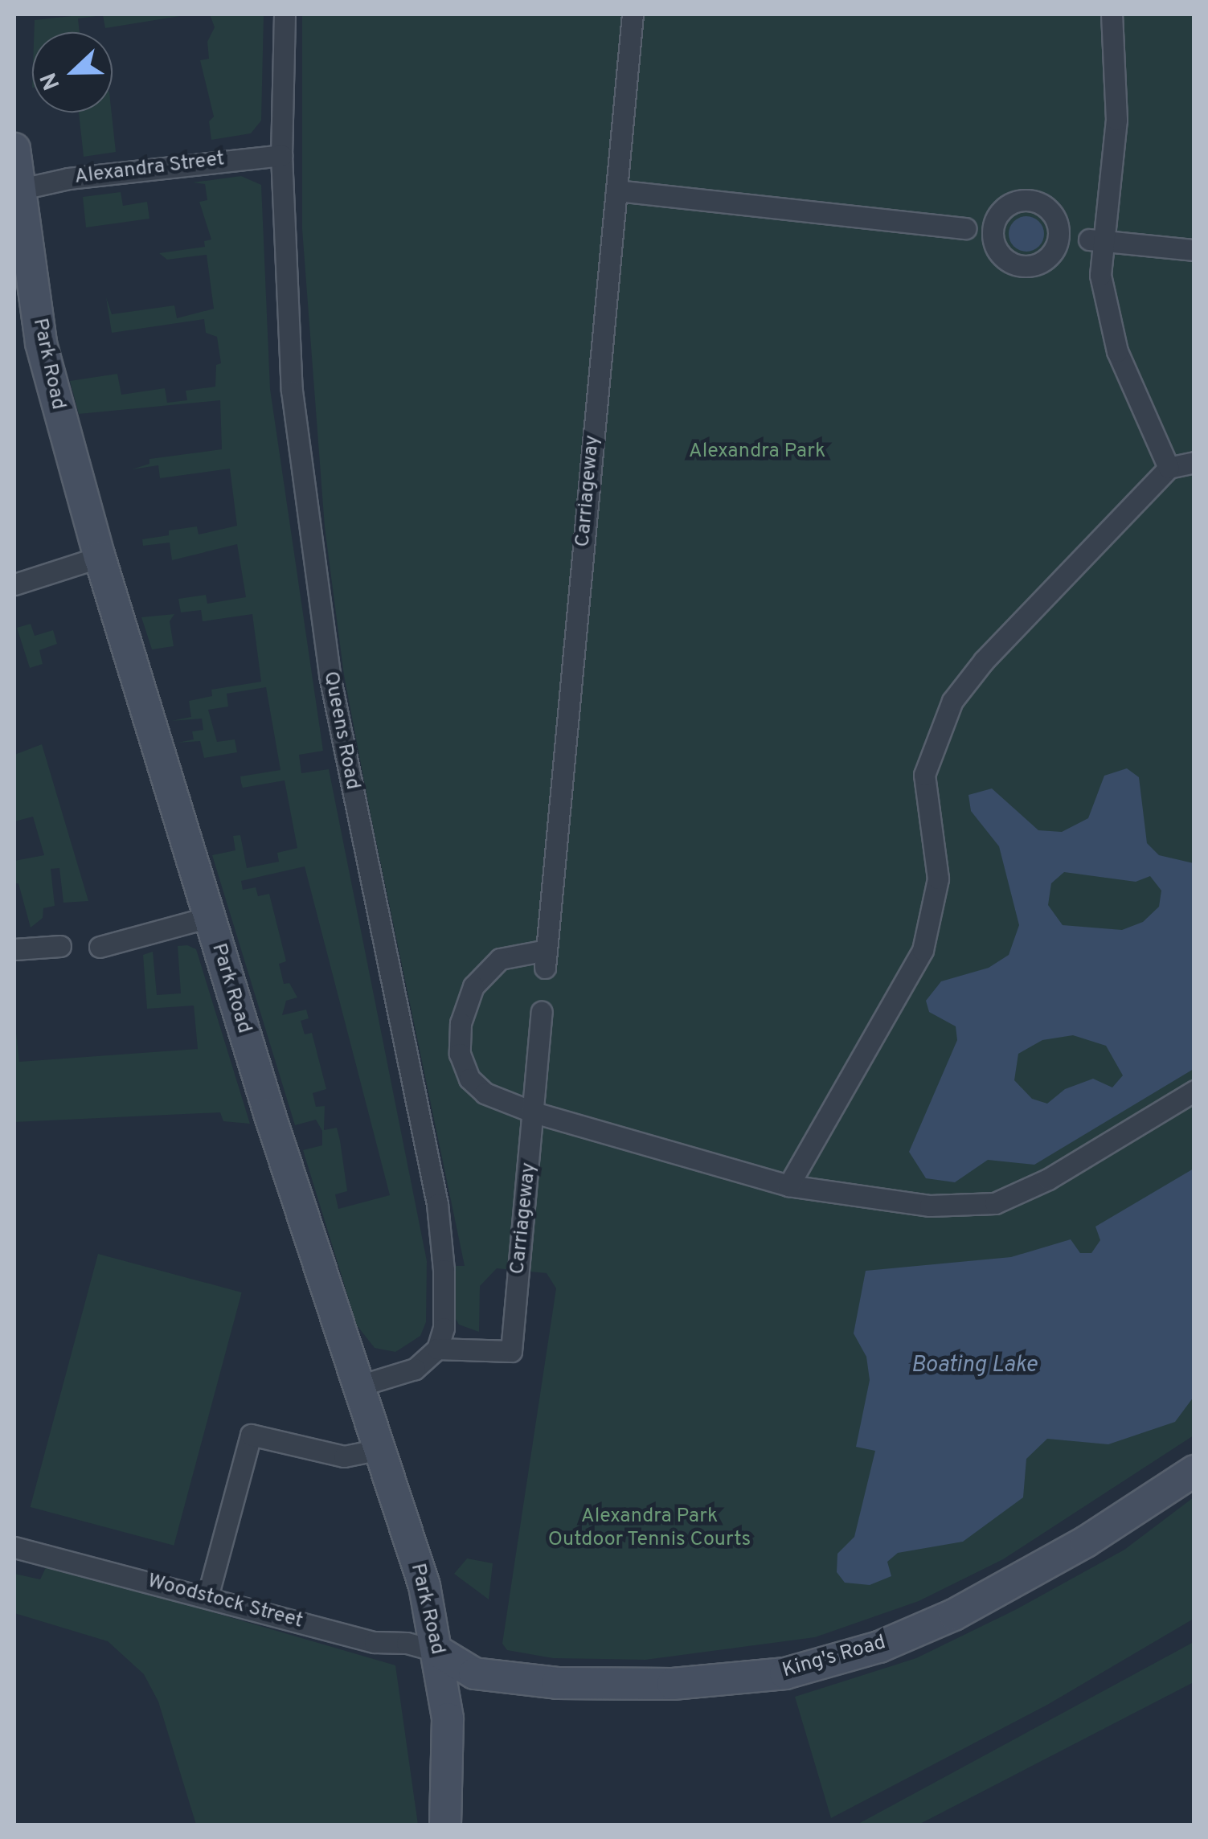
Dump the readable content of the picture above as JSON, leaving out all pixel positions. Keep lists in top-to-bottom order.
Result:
{
  "streets": {
    "street": [
      "Alexandra Street",
      "Park Road",
      "Carriageway",
      "Queens Road",
      "Woodstock Street",
      "King's Road"
    ]
  },
  "crossings": [
    ["Alexandra Street", "Park Road"],
    ["Alexandra Street", "Queens Road"],
    ["Park Road", "Woodstock Street"],
    ["Park Road", "King's Road"],
    ["Carriageway", "Queens Road"],
    ["Woodstock Street", "King's Road"]
  ],
  "water": ["Boating Lake"],
  "parks": ["Alexandra Park", "Alexandra Park Outdoor Tennis Courts"],
  "north": "left"
}
